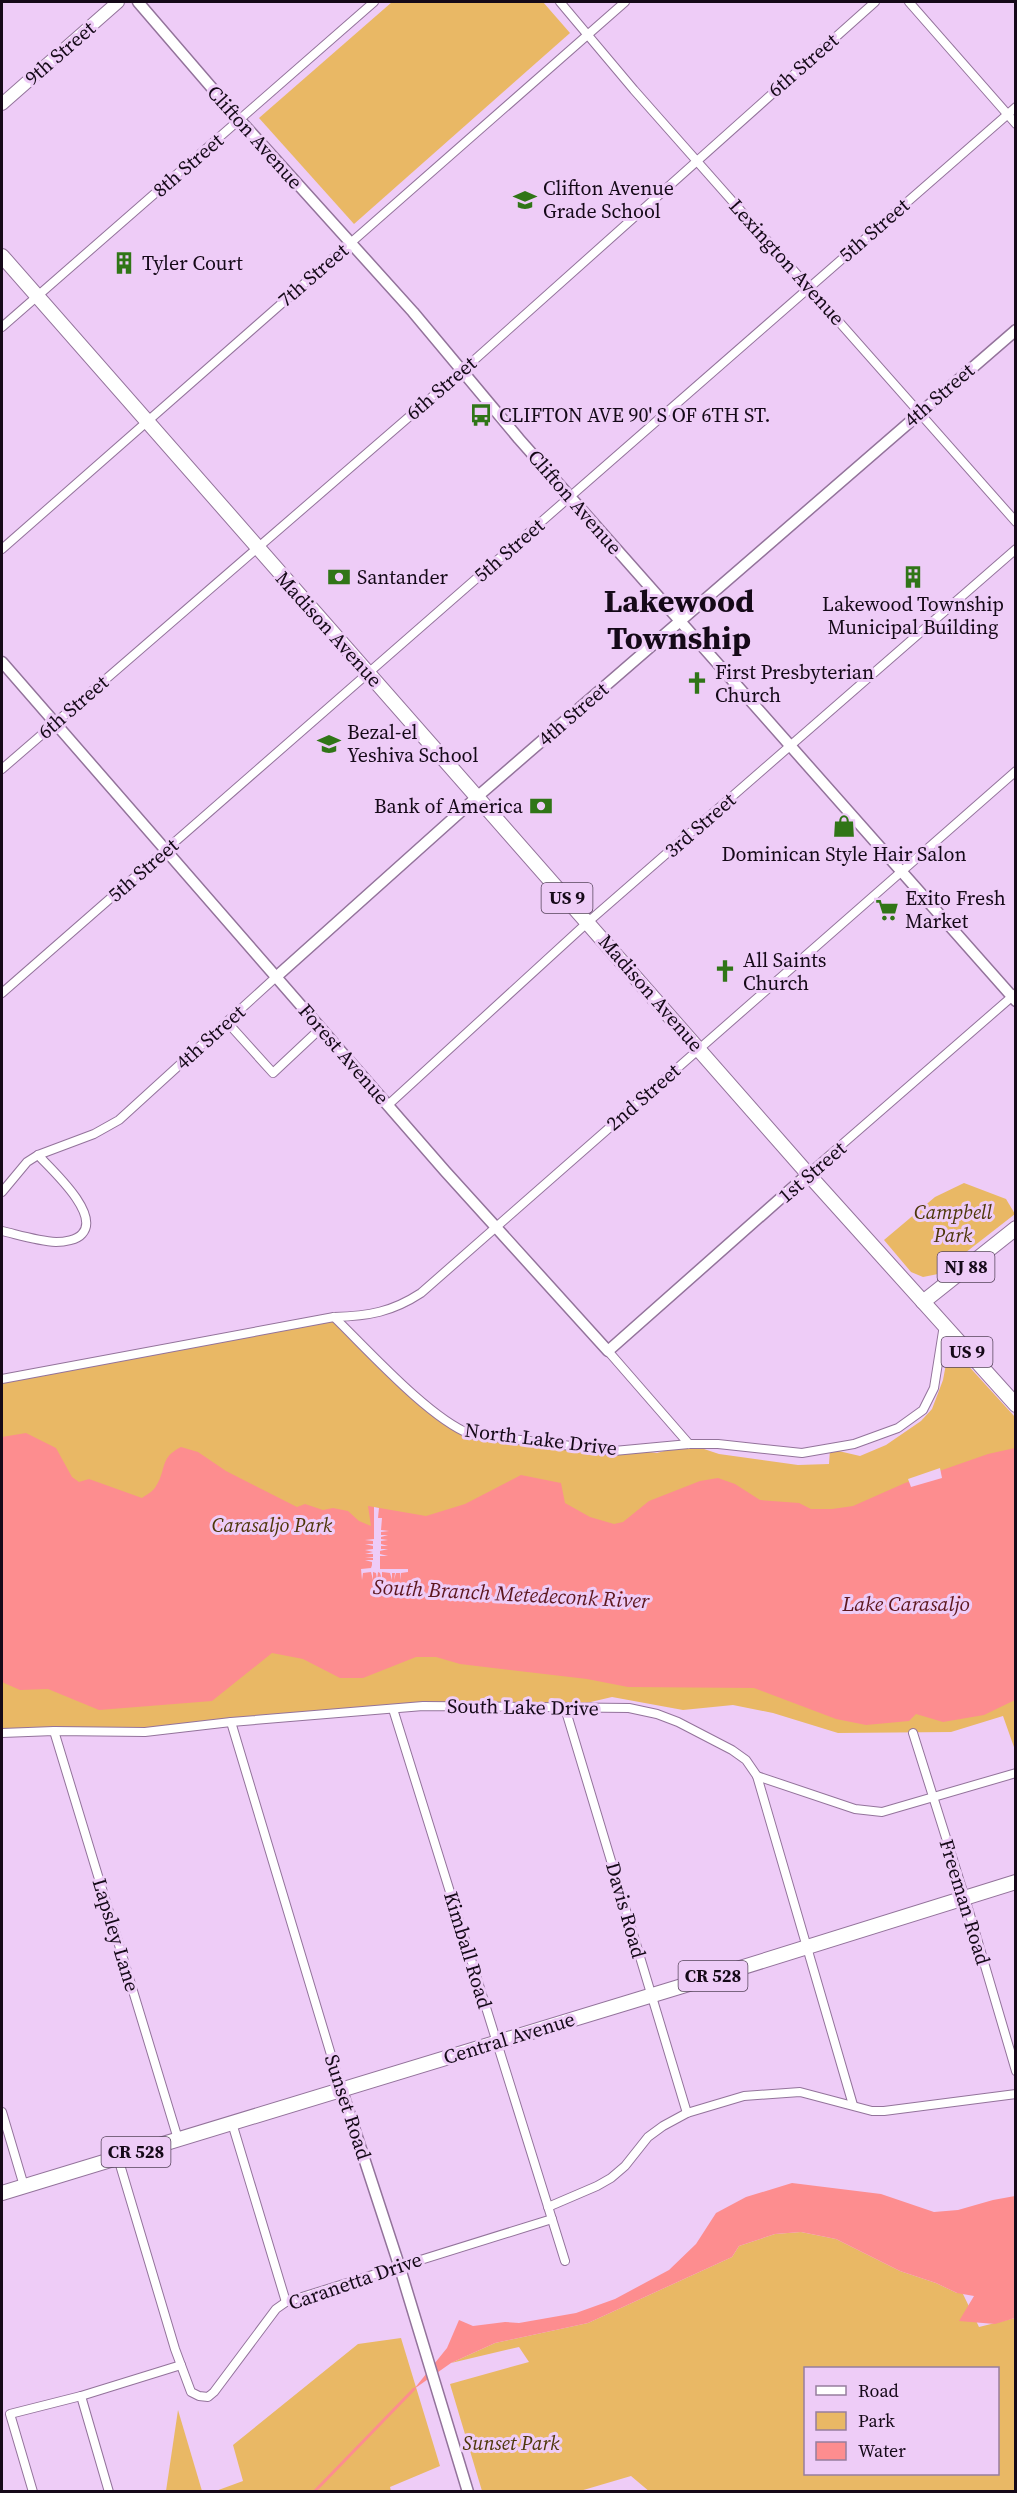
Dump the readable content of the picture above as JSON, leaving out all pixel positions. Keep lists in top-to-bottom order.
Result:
{
  "streets": {
    "main road": [
      "9th Street",
      "Madison Avenue",
      "US 9",
      "NJ 88",
      "CR 528",
      "Central Avenue"
    ],
    "street": [
      "6th Street",
      "Clifton Avenue",
      "8th Street",
      "5th Street",
      "Lexington Avenue",
      "7th Street",
      "4th Street",
      "3rd Street",
      "Forest Avenue",
      "2nd Street",
      "1st Street",
      "North Lake Drive",
      "South Lake Drive",
      "Freeman Road",
      "Davis Road",
      "Lapsley Lane",
      "Kimball Road",
      "Sunset Road",
      "Caranetta Drive"
    ]
  },
  "crossings": [
    ["6th Street", "Clifton Avenue"],
    ["6th Street", "Lexington Avenue"],
    ["6th Street", "Madison Avenue"],
    ["6th Street", "Forest Avenue"],
    ["Clifton Avenue", "8th Street"],
    ["Clifton Avenue", "5th Street"],
    ["Clifton Avenue", "7th Street"],
    ["Clifton Avenue", "4th Street"],
    ["Clifton Avenue", "3rd Street"],
    ["Clifton Avenue", "2nd Street"],
    ["Clifton Avenue", "1st Street"],
    ["8th Street", "Madison Avenue"],
    ["5th Street", "Lexington Avenue"],
    ["5th Street", "Madison Avenue"],
    ["5th Street", "Forest Avenue"],
    ["Lexington Avenue", "7th Street"],
    ["Lexington Avenue", "4th Street"],
    ["7th Street", "Madison Avenue"],
    ["4th Street", "Madison Avenue"],
    ["4th Street", "Forest Avenue"],
    ["Madison Avenue", "3rd Street"],
    ["Madison Avenue", "2nd Street"],
    ["Madison Avenue", "1st Street"],
    ["Madison Avenue", "NJ 88"],
    ["Madison Avenue", "North Lake Drive"],
    ["3rd Street", "Forest Avenue"],
    ["Forest Avenue", "2nd Street"],
    ["Forest Avenue", "1st Street"],
    ["Forest Avenue", "North Lake Drive"],
    ["2nd Street", "North Lake Drive"],
    ["South Lake Drive", "Freeman Road"],
    ["South Lake Drive", "Davis Road"],
    ["South Lake Drive", "Lapsley Lane"],
    ["South Lake Drive", "Kimball Road"],
    ["South Lake Drive", "Sunset Road"],
    ["Freeman Road", "Central Avenue"],
    ["Davis Road", "Central Avenue"],
    ["Lapsley Lane", "Central Avenue"],
    ["Kimball Road", "Central Avenue"],
    ["Kimball Road", "Caranetta Drive"],
    ["Central Avenue", "Sunset Road"],
    ["Central Avenue", "Caranetta Drive"],
    ["Sunset Road", "Caranetta Drive"]
  ],
  "districts": ["Lakewood Township"],
  "water": ["South Branch Metedeconk River", "Lake Carasaljo"],
  "parks": ["Campbell Park", "Carasaljo Park", "Sunset Park"],
  "places": {
    "school or university": ["Clifton Avenue Grade School", "Bezal-el Yeshiva School"],
    "building": ["Tyler Court", "Lakewood Township Municipal Building"],
    "bus stop": ["CLIFTON AVE 90' S OF 6TH ST."],
    "bank": ["Santander", "Bank of America"],
    "church": ["First Presbyterian Church", "All Saints Church"],
    "shop": ["Dominican Style Hair Salon"],
    "supermarket": ["Exito Fresh Market"]
  },
  "legend": ["Road", "Park", "Water"]
}
